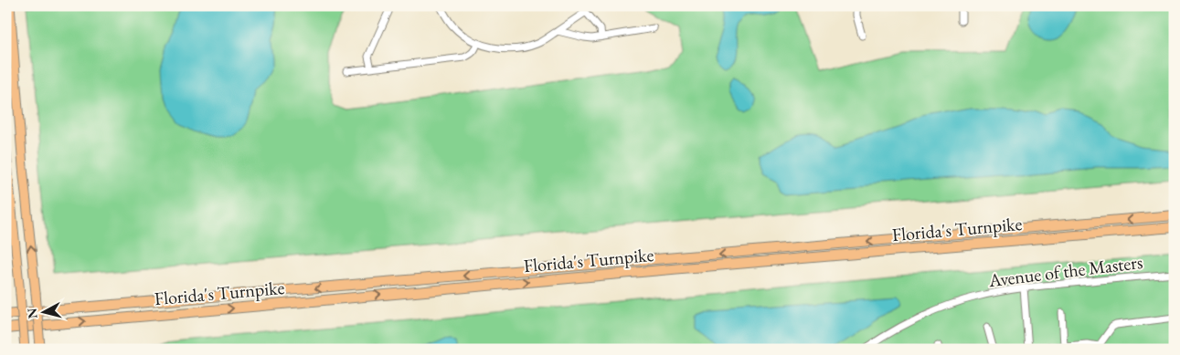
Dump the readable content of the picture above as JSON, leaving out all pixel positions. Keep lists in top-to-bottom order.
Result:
{
  "streets": {
    "highway": ["Florida's Turnpike"],
    "street": ["Avenue of the Masters"]
  },
  "north": "left"
}
